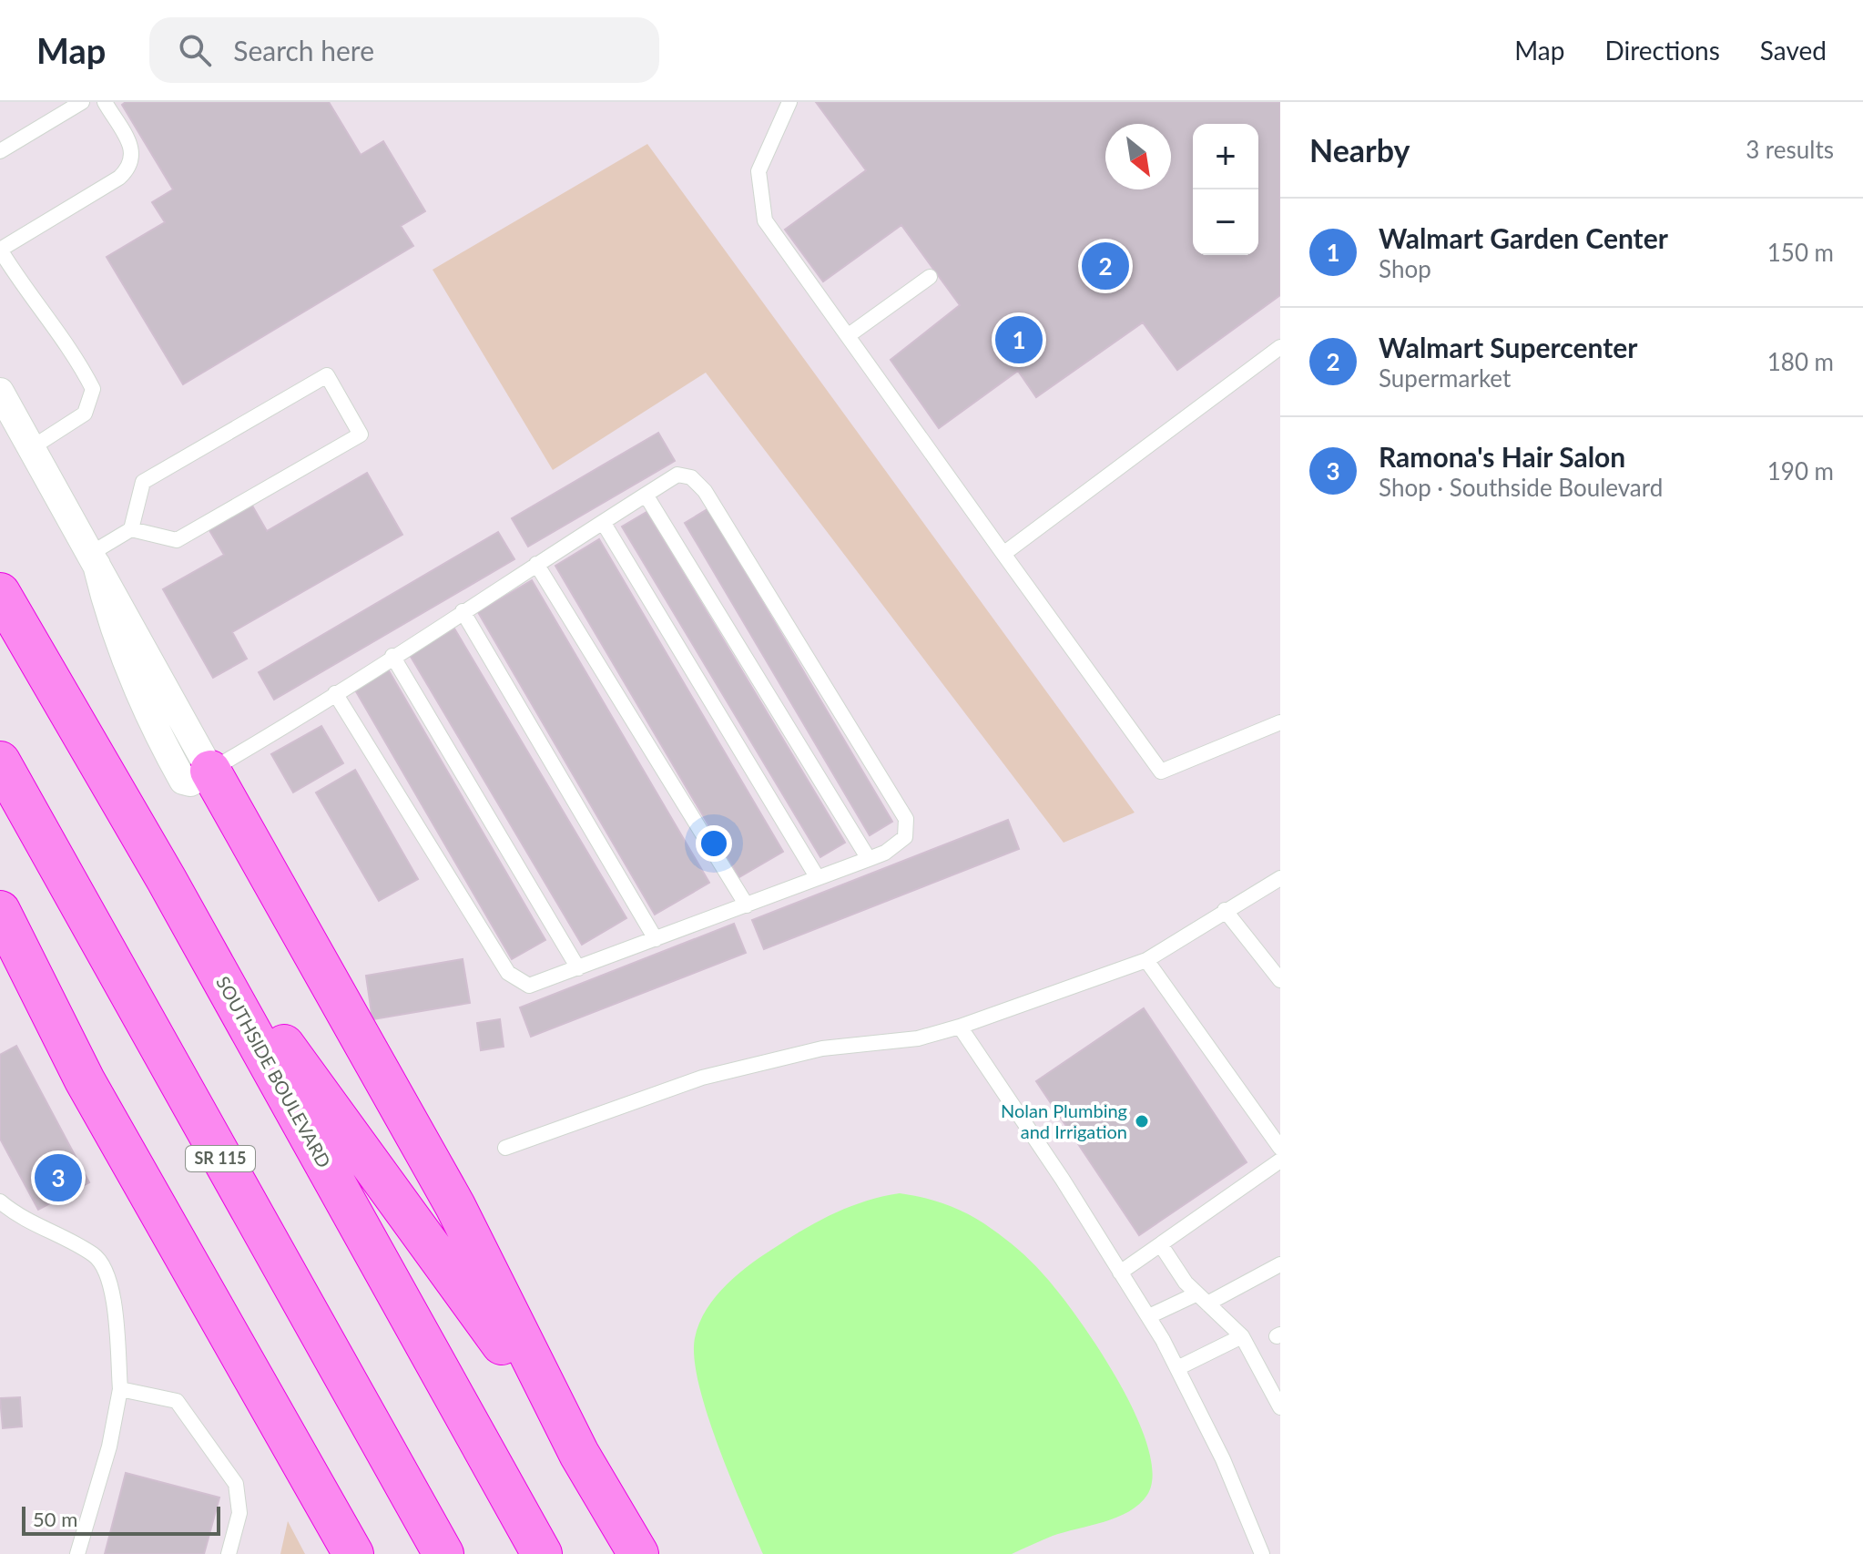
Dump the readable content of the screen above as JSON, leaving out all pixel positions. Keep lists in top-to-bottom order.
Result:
{
  "streets": {
    "highway": ["SOUTHSIDE BOULEVARD", "SR 115"]
  },
  "places": ["Nolan Plumbing and Irrigation"],
  "scale_bar": "50 m",
  "north": "bottom right",
  "page": {
    "header": "Map",
    "search": "Search here",
    "nav": ["Map", "Directions", "Saved"],
    "heading": ["Nearby", "3 results"],
    "map_buttons": ["+", "−"],
    "list": [
      {
        "mark": "1",
        "name": "Walmart Garden Center",
        "note": "Shop",
        "value": "150 m"
      },
      {
        "mark": "2",
        "name": "Walmart Supercenter",
        "note": "Supermarket",
        "value": "180 m"
      },
      {
        "mark": "3",
        "name": "Ramona's Hair Salon",
        "note": "Shop · Southside Boulevard",
        "value": "190 m"
      }
    ],
    "pins": ["2", "1", "3"],
    "scale": "50 m"
  }
}
